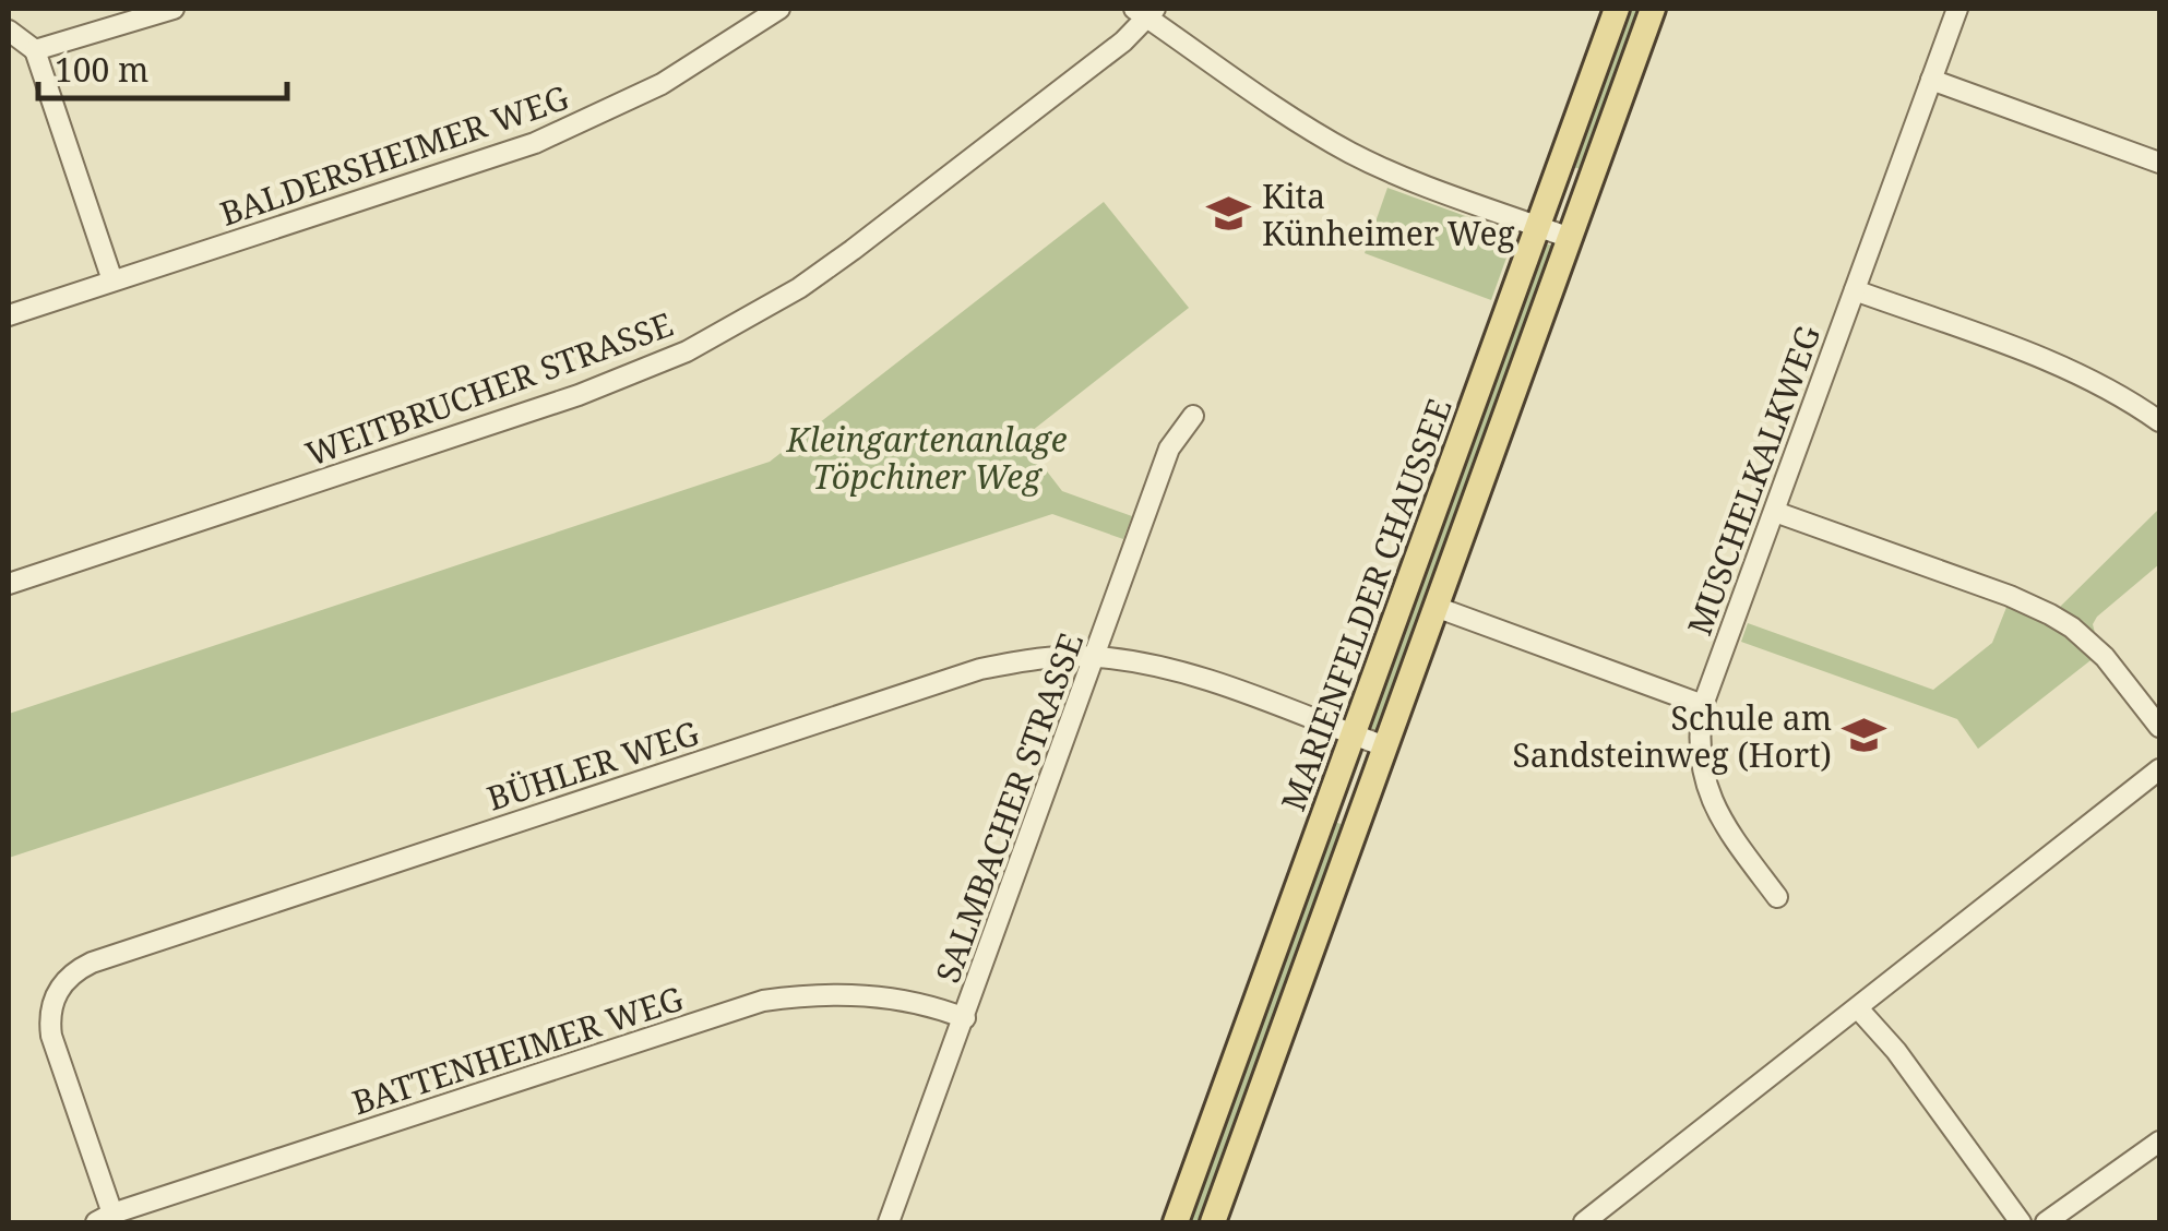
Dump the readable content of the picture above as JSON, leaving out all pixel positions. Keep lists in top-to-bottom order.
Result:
{
  "streets": {
    "main road": ["MARIENFELDER CHAUSSEE"],
    "street": [
      "BALDERSHEIMER WEG",
      "WEITBRUCHER STRASSE",
      "MUSCHELKALKWEG",
      "BÜHLER WEG",
      "SALMBACHER STRASSE",
      "BATTENHEIMER WEG"
    ]
  },
  "crossings": [
    ["MARIENFELDER CHAUSSEE", "BÜHLER WEG"],
    ["BÜHLER WEG", "SALMBACHER STRASSE"],
    ["BÜHLER WEG", "BATTENHEIMER WEG"],
    ["SALMBACHER STRASSE", "BATTENHEIMER WEG"]
  ],
  "parks": ["Kleingartenanlage Töpchiner Weg"],
  "places": {
    "school or university": ["Kita Künheimer Weg", "Schule am Sandsteinweg (Hort)"]
  },
  "scale_bar": "100 m"
}
